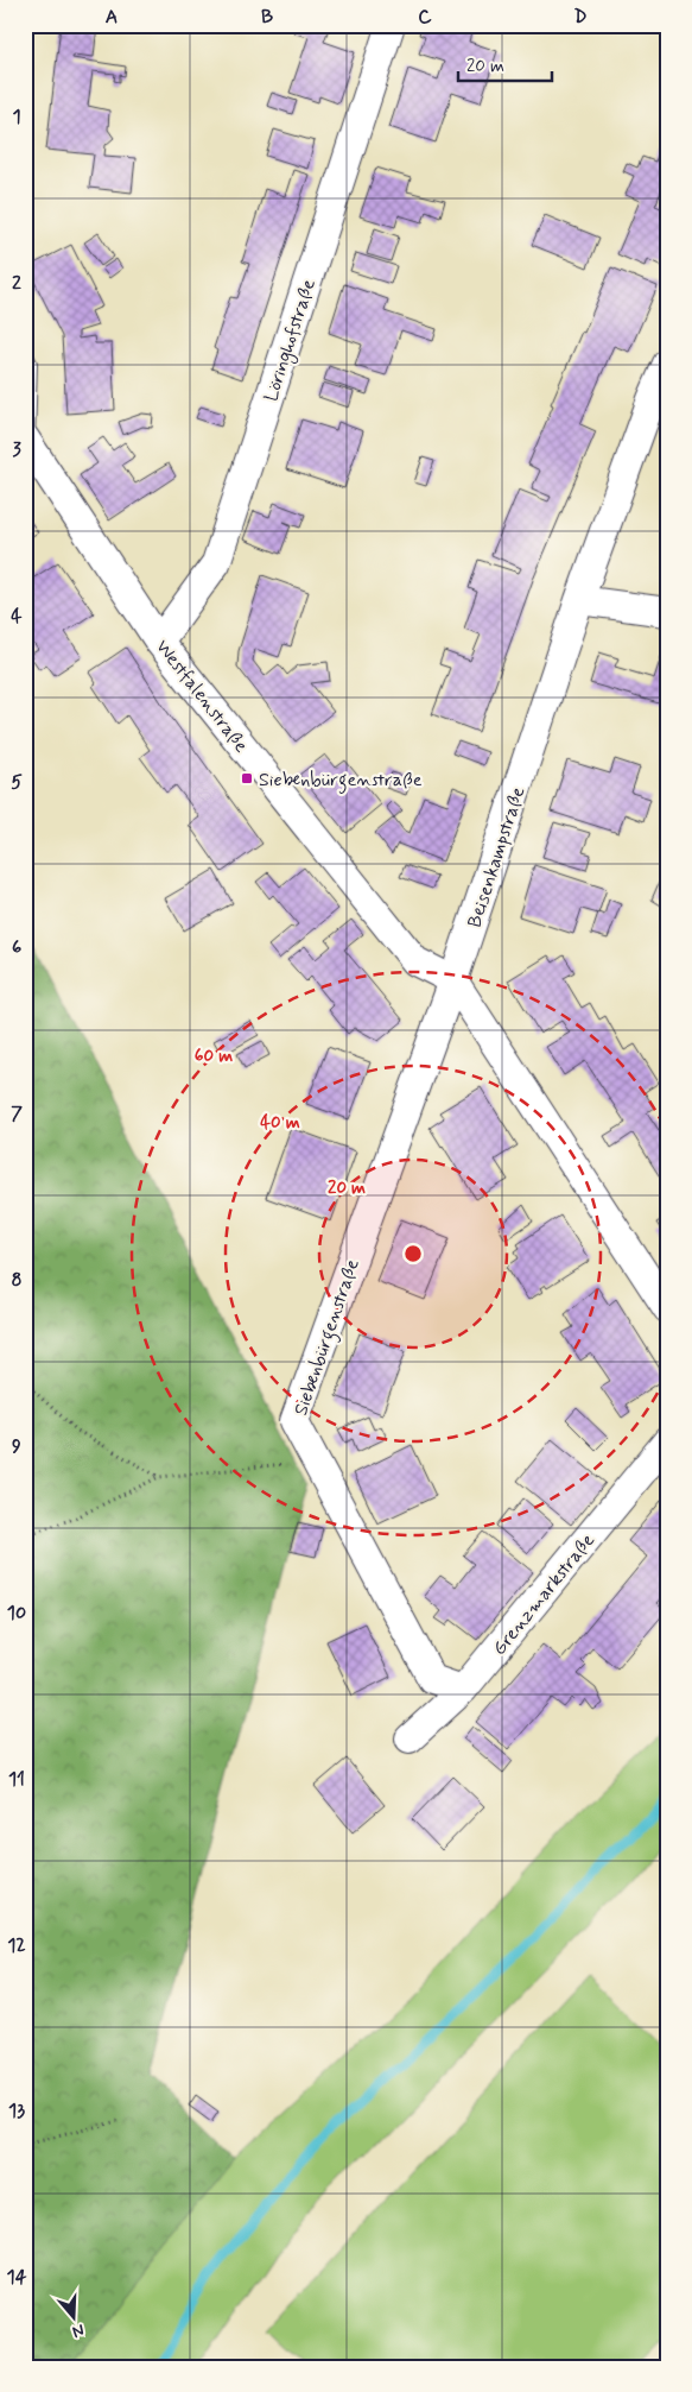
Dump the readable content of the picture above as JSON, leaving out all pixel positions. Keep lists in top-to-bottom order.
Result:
{
  "streets": {
    "street": [
      "Löringhofstraße",
      "Westfalenstraße",
      "Beisenkampstraße",
      "Siebenbürgenstraße",
      "Grenzmarkstraße"
    ]
  },
  "crossings": [
    ["Löringhofstraße", "Westfalenstraße"],
    ["Westfalenstraße", "Beisenkampstraße"],
    ["Westfalenstraße", "Siebenbürgenstraße"],
    ["Beisenkampstraße", "Siebenbürgenstraße"],
    ["Siebenbürgenstraße", "Grenzmarkstraße"]
  ],
  "places": {
    "transit": ["Siebenbürgenstraße"]
  },
  "scale_bar": "20 m",
  "north": "bottom",
  "grid": {
    "columns": [
      "A",
      "B",
      "C",
      "D"
    ],
    "rows": [
      "1",
      "2",
      "3",
      "4",
      "5",
      "6",
      "7",
      "8",
      "9",
      "10",
      "11",
      "12",
      "13",
      "14"
    ]
  },
  "rings": ["60 m", "40 m", "20 m"]
}
